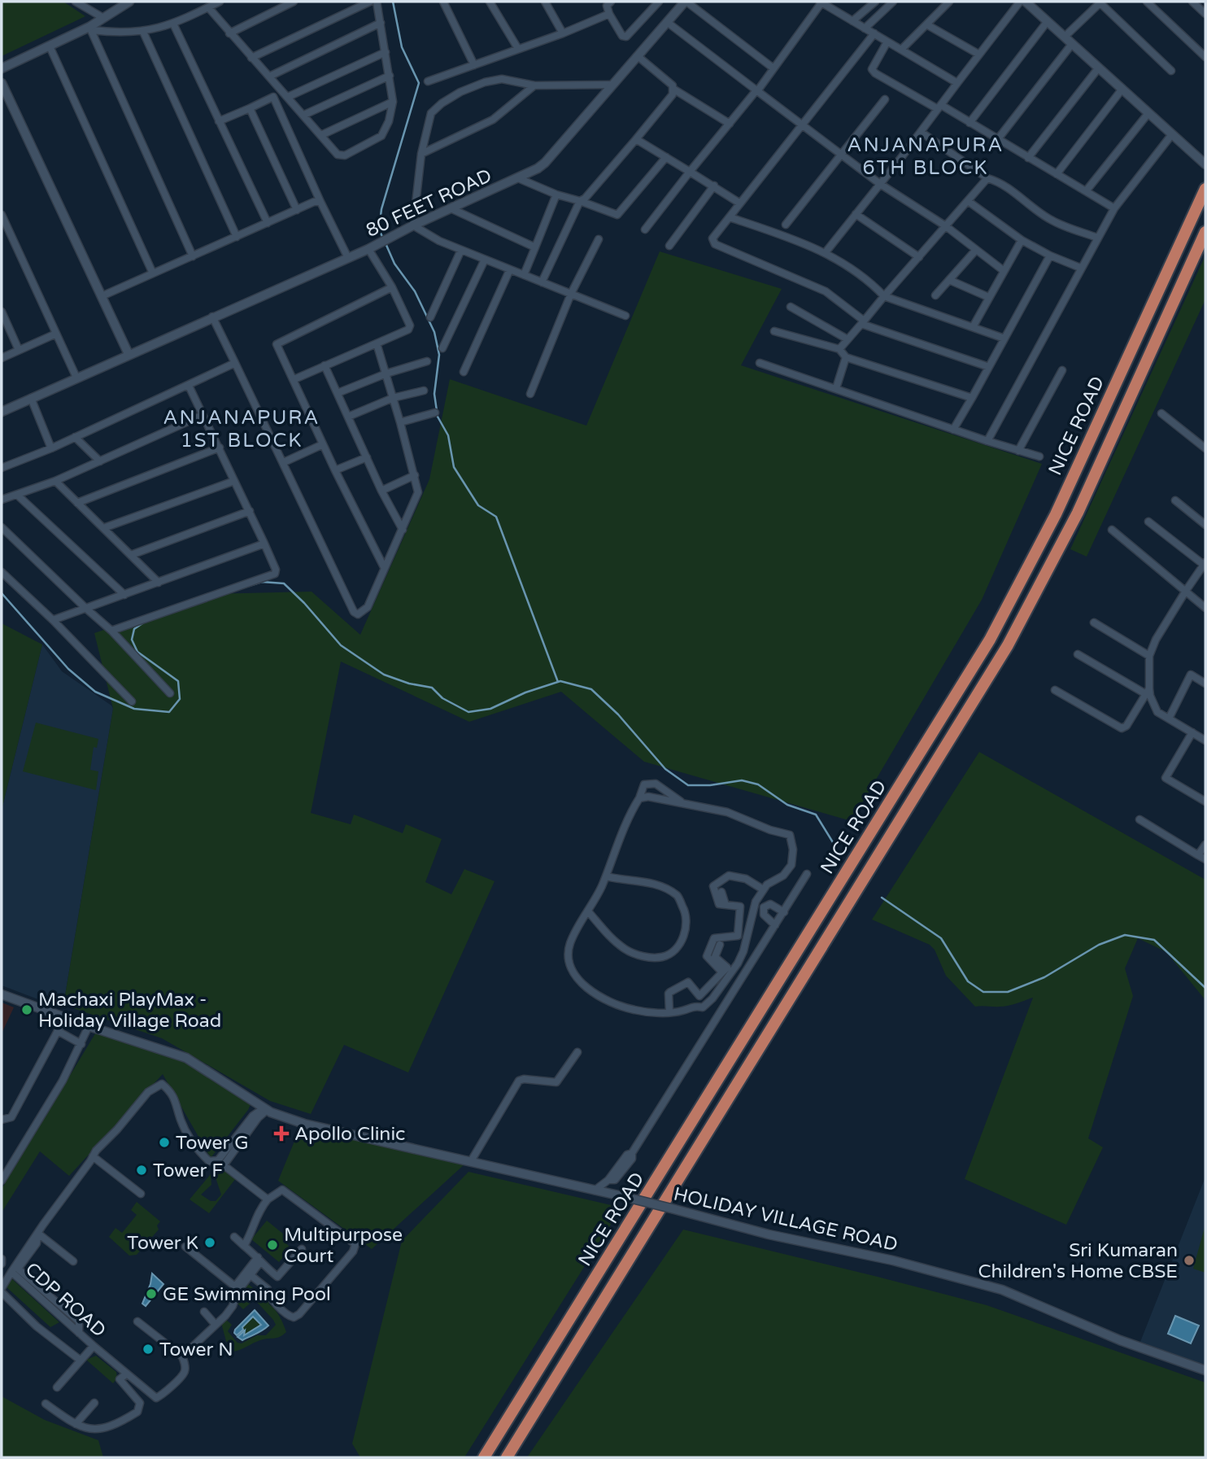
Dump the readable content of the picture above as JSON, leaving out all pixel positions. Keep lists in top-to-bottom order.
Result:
{
  "streets": {
    "highway": ["NICE ROAD"],
    "street": ["80 FEET ROAD", "HOLIDAY VILLAGE ROAD", "CDP ROAD"]
  },
  "crossings": [
    ["HOLIDAY VILLAGE ROAD", "CDP ROAD"]
  ],
  "districts": ["ANJANAPURA 6TH BLOCK", "ANJANAPURA 1ST BLOCK"],
  "places": {
    "other": [
      "Machaxi PlayMax - Holiday Village Road",
      "Tower G",
      "Tower F",
      "Tower K",
      "Multipurpose Court",
      "Sri Kumaran Children's Home CBSE",
      "GE Swimming Pool",
      "Tower N"
    ],
    "health": ["Apollo Clinic"]
  }
}
